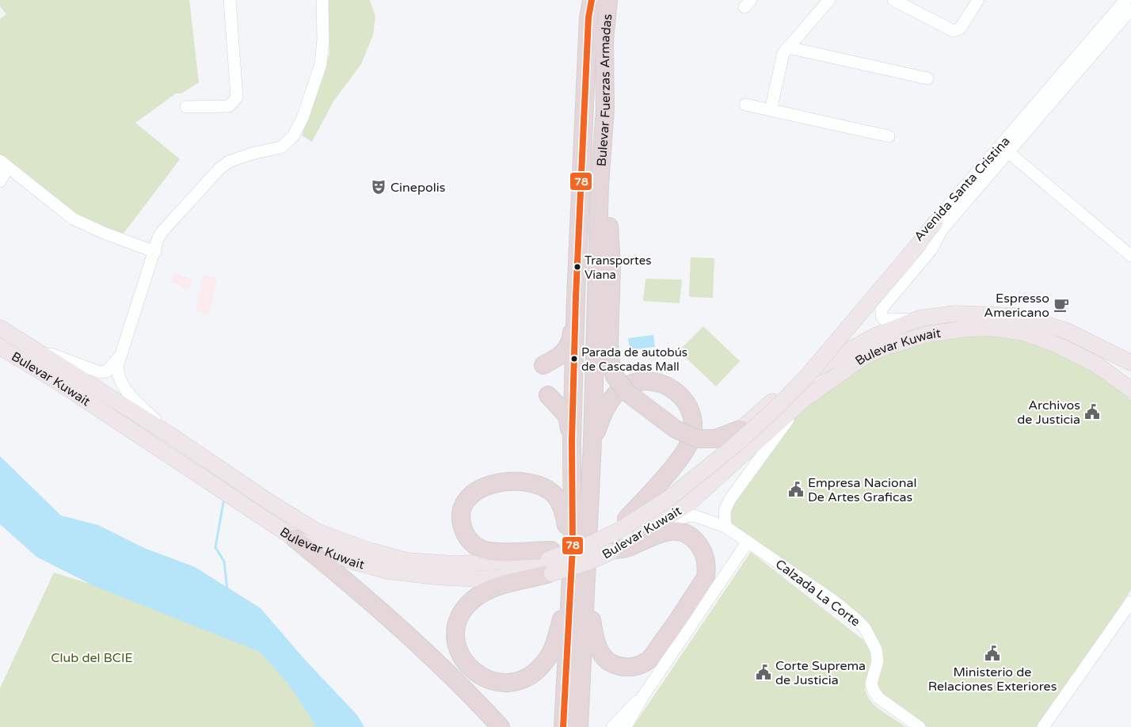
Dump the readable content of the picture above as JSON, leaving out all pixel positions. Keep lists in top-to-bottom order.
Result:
{
  "streets": {
    "highway": ["Bulevar Fuerzas Armadas"],
    "main road": ["Bulevar Kuwait"],
    "street": ["Avenida Santa Cristina", "Calzada La Corte"]
  },
  "crossings": [
    ["Bulevar Fuerzas Armadas", "Bulevar Kuwait"],
    ["Avenida Santa Cristina", "Bulevar Kuwait"],
    ["Bulevar Kuwait", "Calzada La Corte"]
  ],
  "parks": ["Club del BCIE"],
  "places": {
    "theatre": ["Cinepolis"],
    "other": ["Transportes Viana", "Parada de autobús de Cascadas Mall"],
    "cafe": ["Espresso Americano"],
    "public building": [
      "Archivos de Justicia",
      "Empresa Nacional De Artes Graficas",
      "Ministerio de Relaciones Exteriores",
      "Corte Suprema de Justicia"
    ]
  },
  "lines": ["transit line 78"]
}
